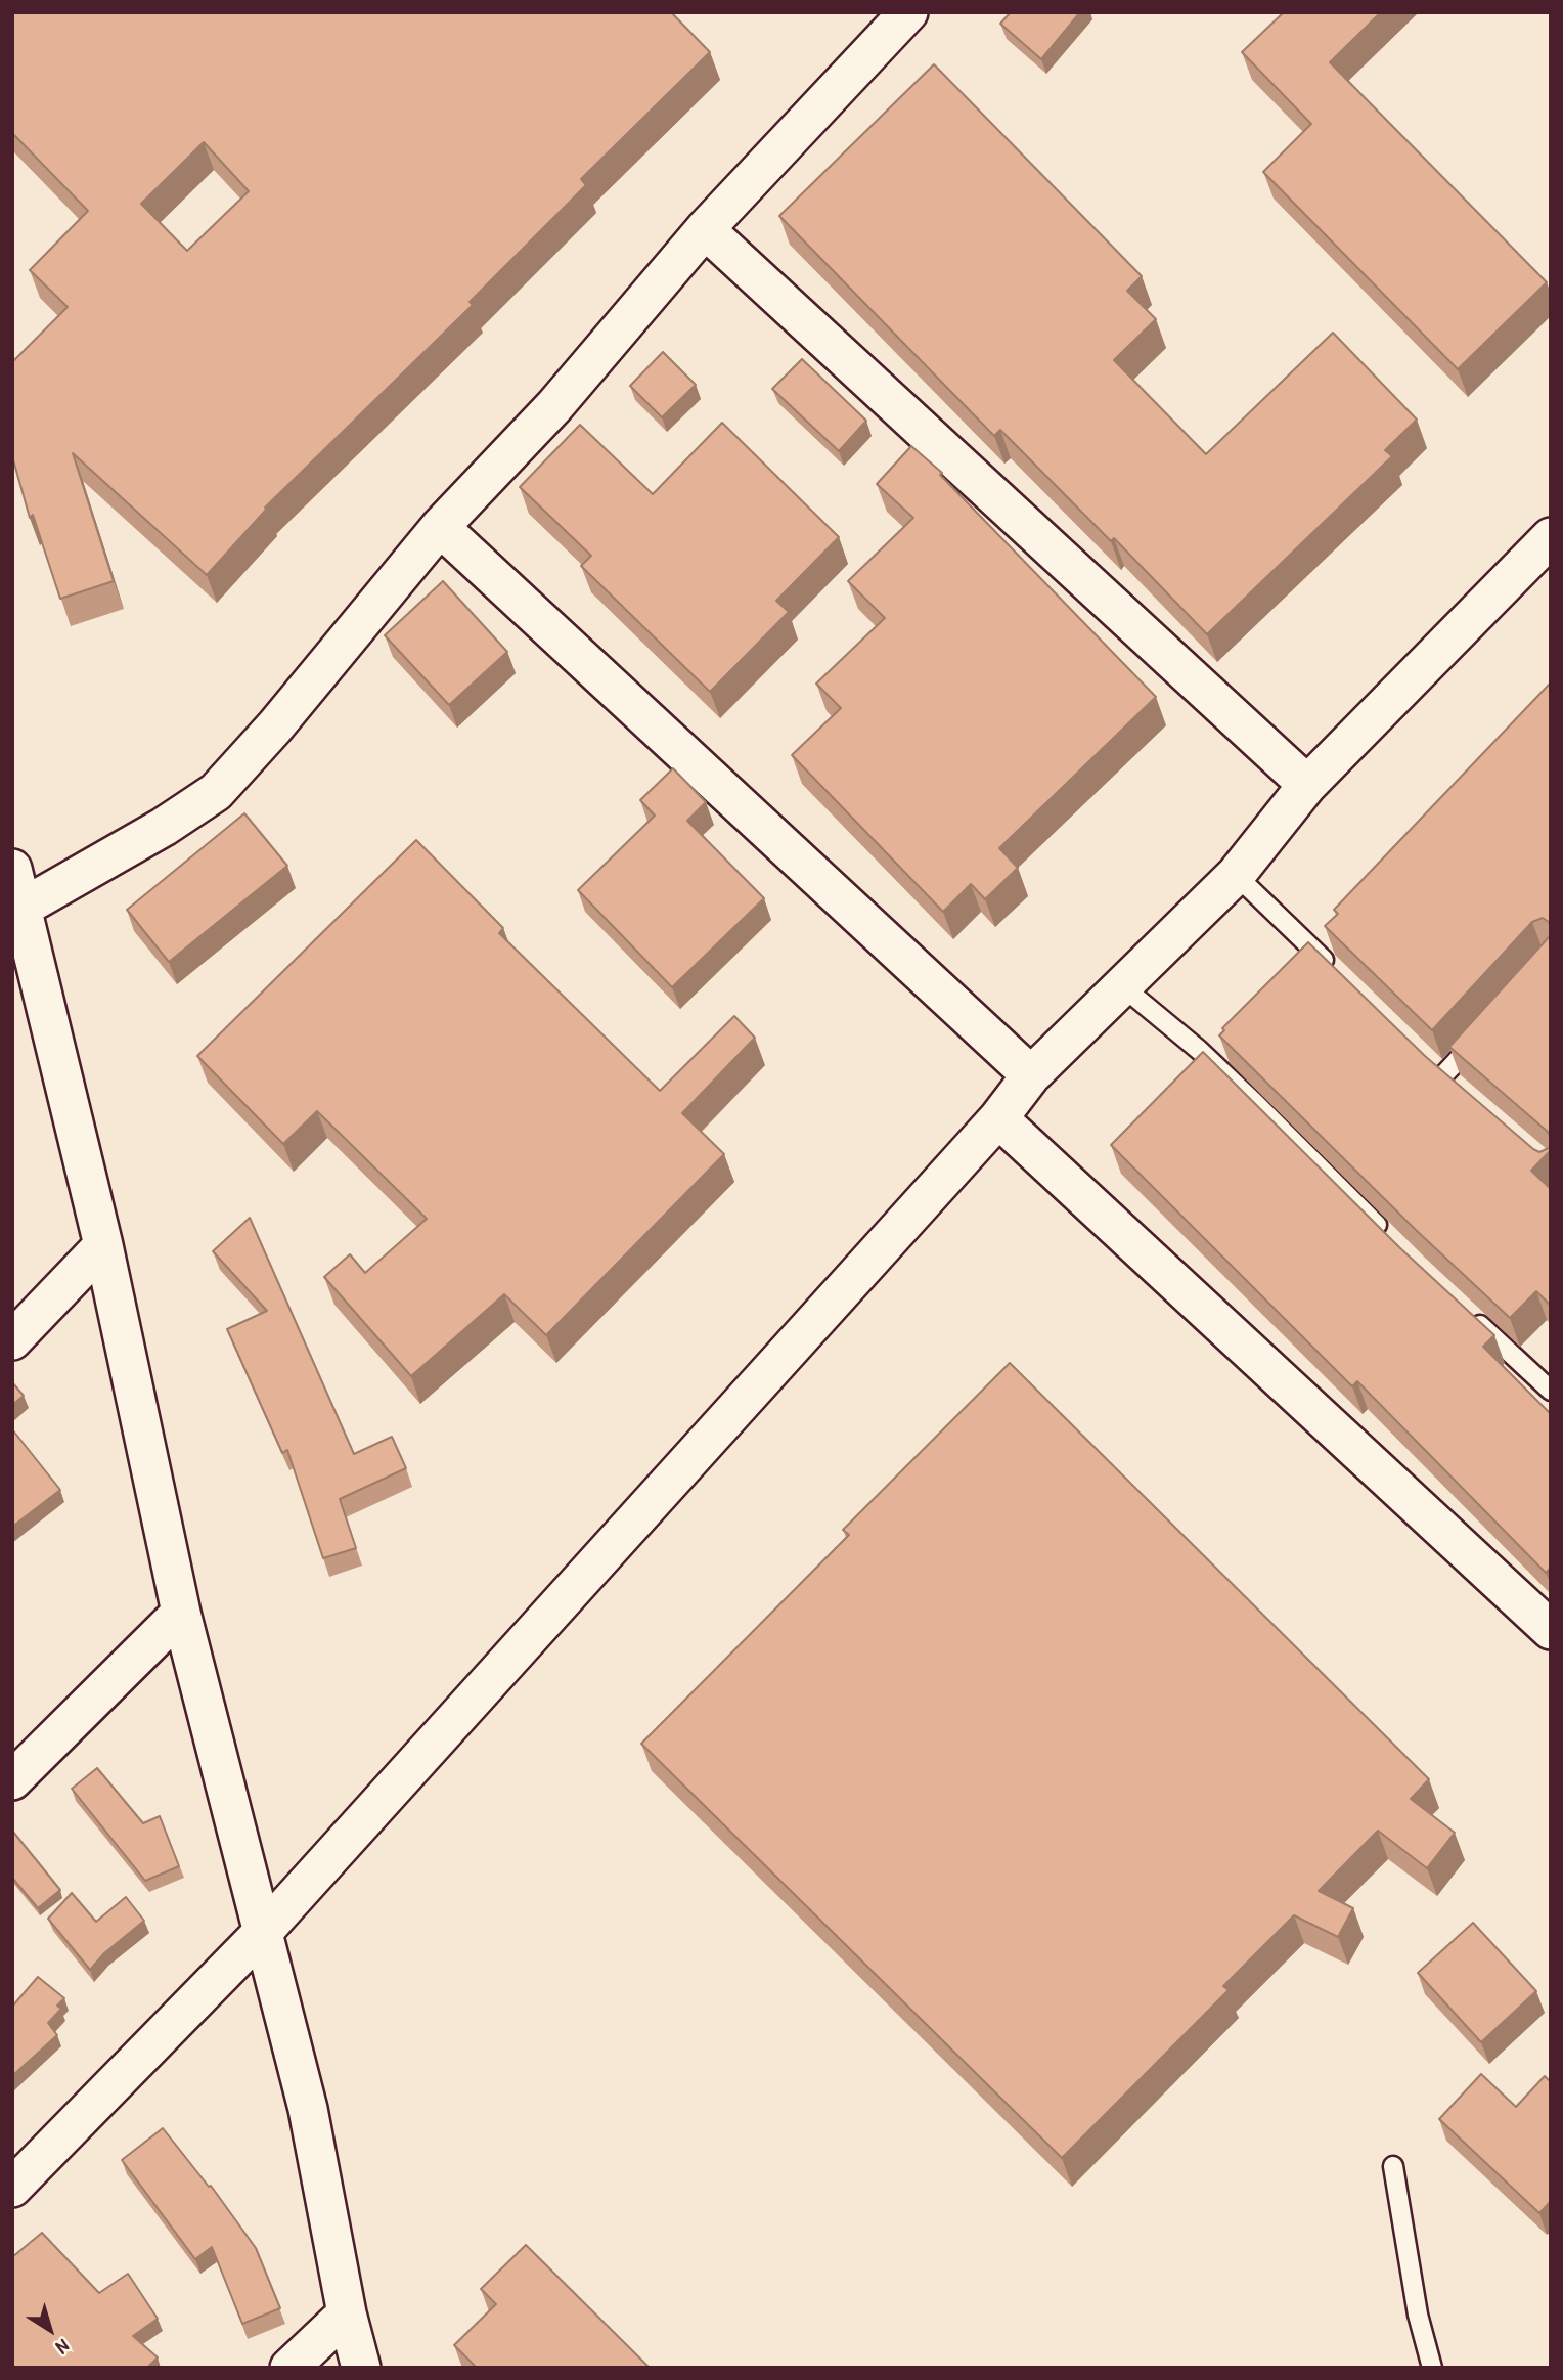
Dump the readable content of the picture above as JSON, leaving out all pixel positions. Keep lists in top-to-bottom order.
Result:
{
  "north": "bottom right"
}
